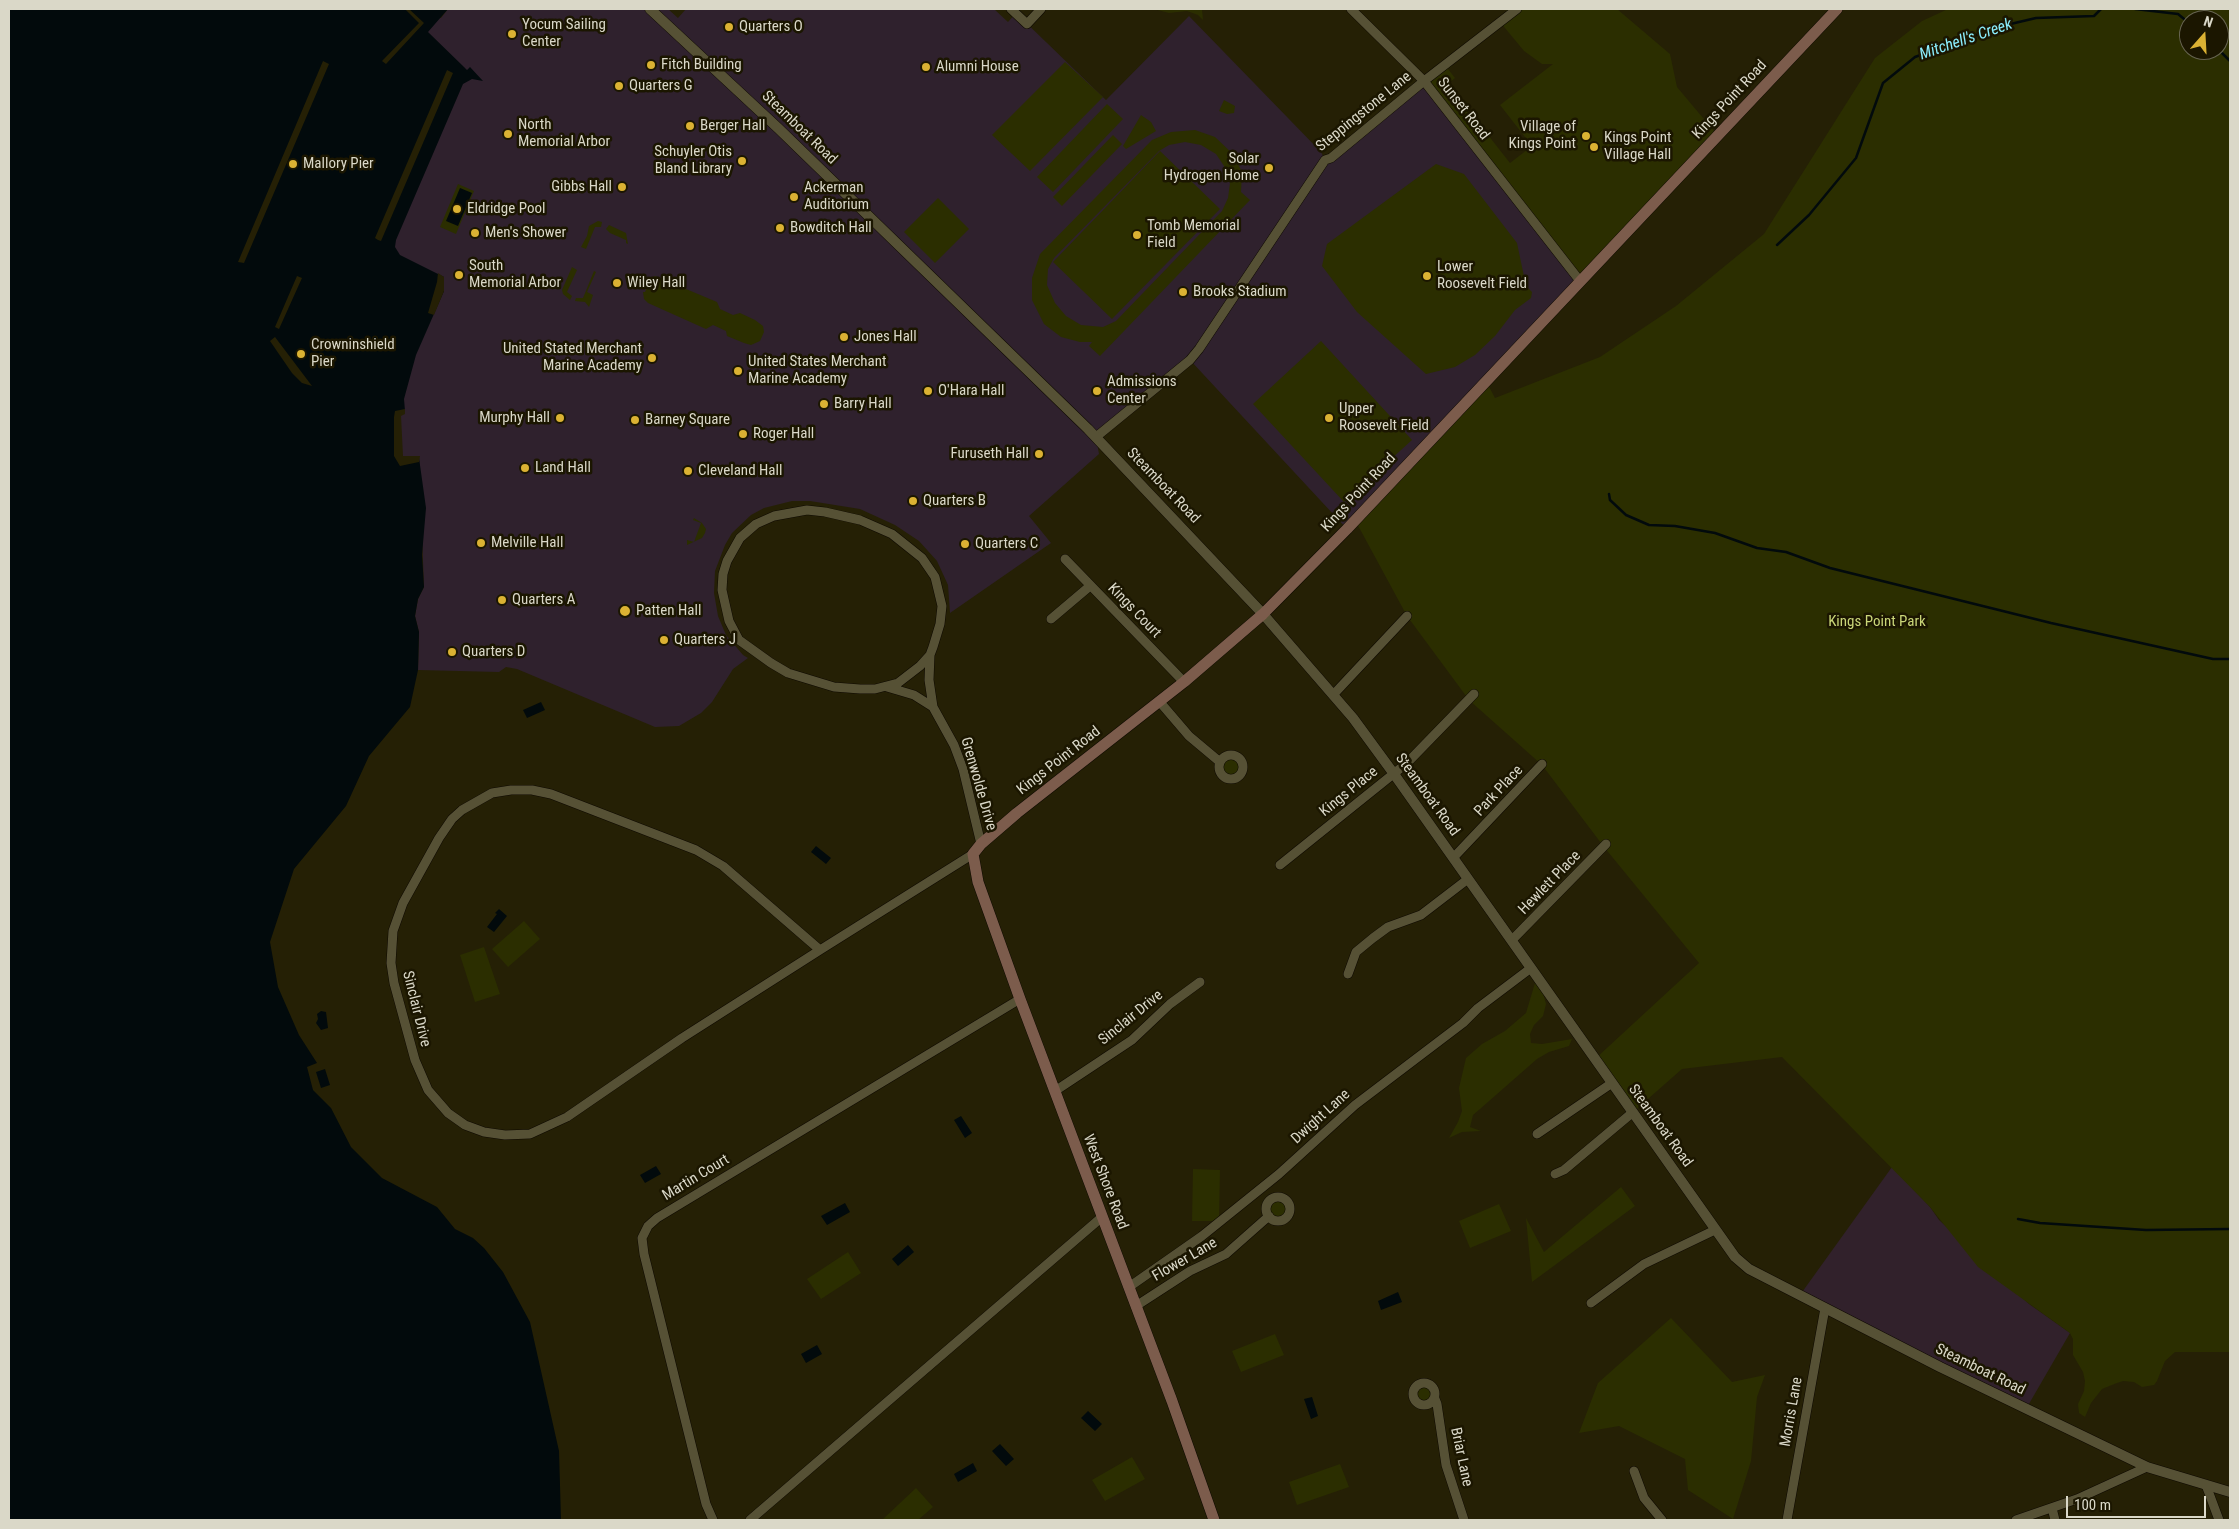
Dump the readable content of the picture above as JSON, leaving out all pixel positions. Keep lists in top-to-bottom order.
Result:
{
  "streets": {
    "main road": ["Kings Point Road", "West Shore Road"],
    "street": [
      "Sunset Road",
      "Steppingstone Lane",
      "Steamboat Road",
      "Kings Court",
      "Grenwolde Drive",
      "Park Place",
      "Kings Place",
      "Hewlett Place",
      "Sinclair Drive",
      "Dwight Lane",
      "Martin Court",
      "Flower Lane",
      "Morris Lane",
      "Briar Lane"
    ]
  },
  "crossings": [
    ["Kings Point Road", "Sunset Road"],
    ["Kings Point Road", "Steamboat Road"],
    ["Kings Point Road", "Kings Court"],
    ["Kings Point Road", "Grenwolde Drive"],
    ["Kings Point Road", "Sinclair Drive"],
    ["Kings Point Road", "West Shore Road"],
    ["Sunset Road", "Steppingstone Lane"],
    ["Steppingstone Lane", "Steamboat Road"],
    ["Steamboat Road", "Park Place"],
    ["Steamboat Road", "Kings Place"],
    ["Steamboat Road", "Hewlett Place"],
    ["Steamboat Road", "Dwight Lane"],
    ["Steamboat Road", "Morris Lane"],
    ["Sinclair Drive", "West Shore Road"],
    ["Dwight Lane", "West Shore Road"],
    ["Martin Court", "West Shore Road"],
    ["West Shore Road", "Flower Lane"]
  ],
  "water": ["Mitchell's Creek"],
  "parks": ["Kings Point Park"],
  "places": [
    "Quarters O",
    "Yocum Sailing Center",
    "Fitch Building",
    "Alumni House",
    "Quarters G",
    "Berger Hall",
    "North Memorial Arbor",
    "Village of Kings Point",
    "Kings Point Village Hall",
    "Schuyler Otis Bland Library",
    "Mallory Pier",
    "Solar Hydrogen Home",
    "Gibbs Hall",
    "Ackerman Auditorium",
    "Eldridge Pool",
    "Bowditch Hall",
    "Men's Shower",
    "Tomb Memorial Field",
    "South Memorial Arbor",
    "Lower Roosevelt Field",
    "Wiley Hall",
    "Brooks Stadium",
    "Jones Hall",
    "Crowninshield Pier",
    "United Stated Merchant Marine Academy",
    "United States Merchant Marine Academy",
    "O'Hara Hall",
    "Admissions Center",
    "Barry Hall",
    "Murphy Hall",
    "Upper Roosevelt Field",
    "Barney Square",
    "Roger Hall",
    "Furuseth Hall",
    "Land Hall",
    "Cleveland Hall",
    "Quarters B",
    "Melville Hall",
    "Quarters C",
    "Quarters A",
    "Patten Hall",
    "Quarters J",
    "Quarters D"
  ],
  "scale_bar": "100 m",
  "north": "top"
}
